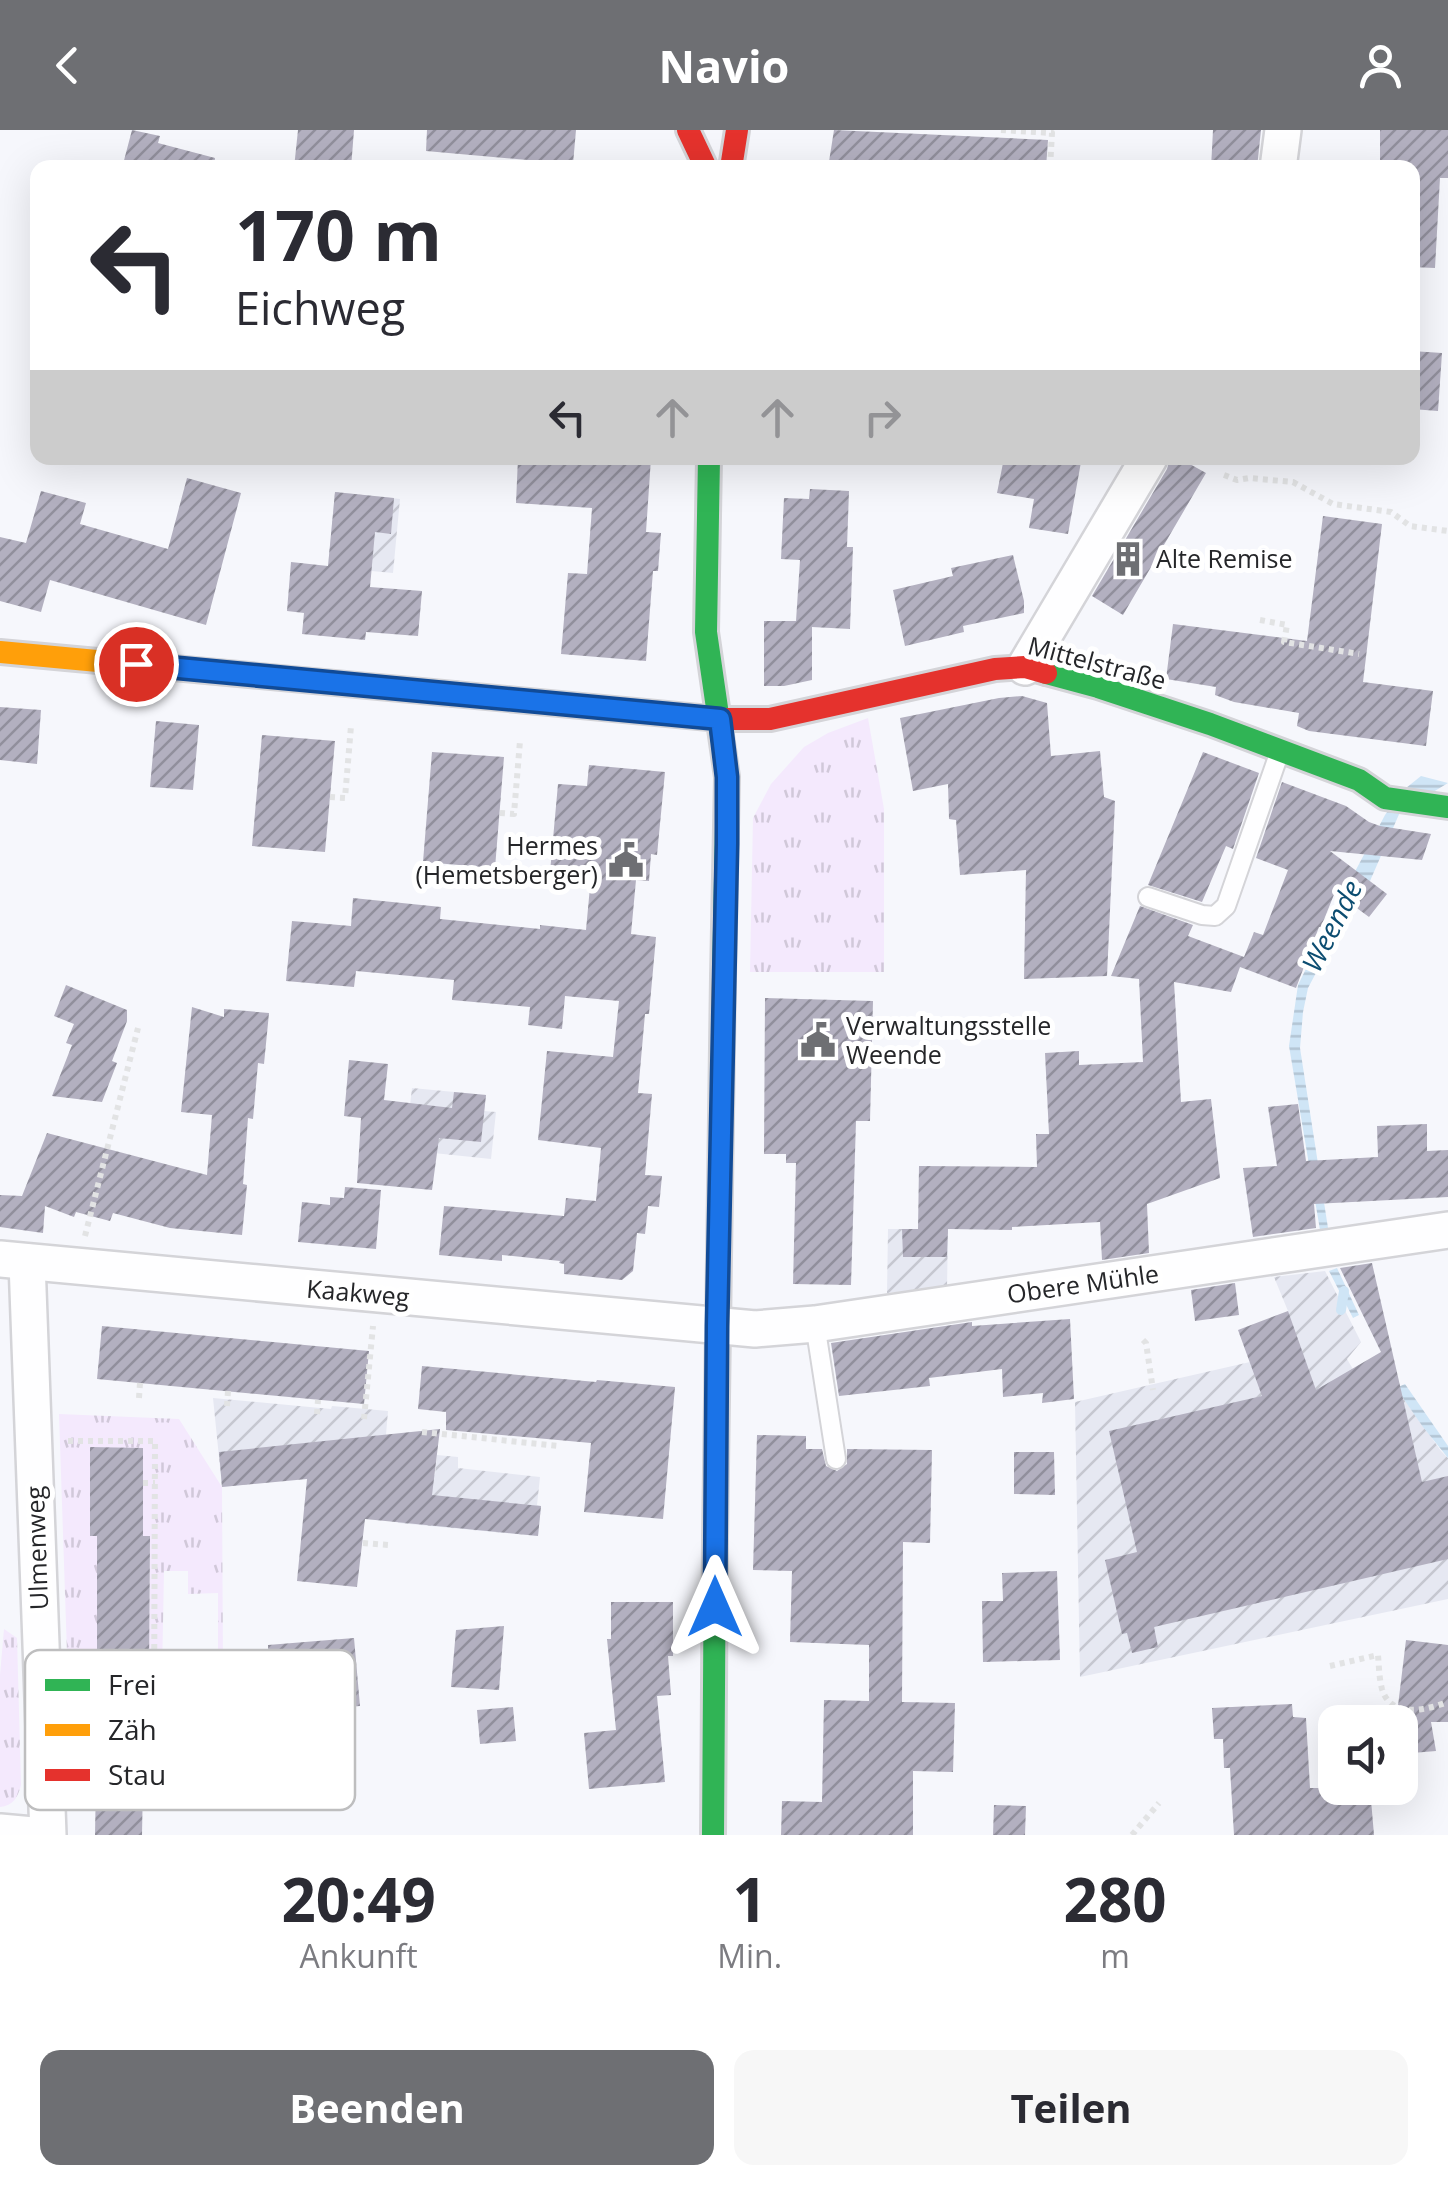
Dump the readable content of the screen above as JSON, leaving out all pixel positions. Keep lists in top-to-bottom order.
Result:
{
  "streets": {
    "street": [
      "Mittelstraße",
      "Obere Mühle",
      "Kaakweg",
      "Ulmenweg"
    ]
  },
  "crossings": [
    ["Obere Mühle", "Kaakweg"],
    ["Kaakweg", "Ulmenweg"]
  ],
  "water": ["Weende"],
  "places": {
    "building": ["Alte Remise"],
    "public building": ["Hermes (Hemetsberger)", "Verwaltungsstelle Weende"]
  },
  "legend": ["Frei", "Zäh", "Stau"],
  "page": {
    "header": "Navio",
    "turn": ["170 m", "Eichweg"],
    "eta": [
      "20:49",
      "Ankunft",
      "1",
      "Min.",
      "280",
      "m"
    ],
    "buttons": ["Beenden", "Teilen"]
  }
}
